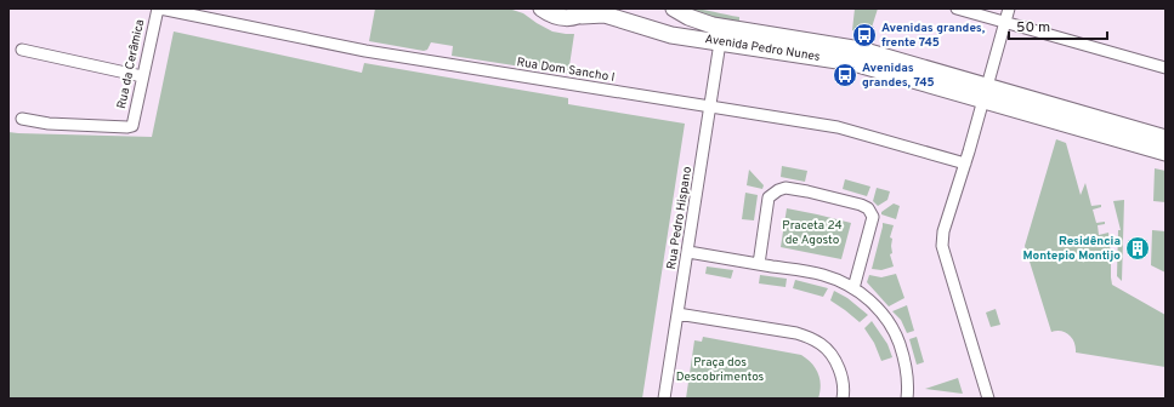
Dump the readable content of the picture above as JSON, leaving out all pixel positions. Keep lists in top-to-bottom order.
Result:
{
  "streets": {
    "street": [
      "Avenida Pedro Nunes",
      "Rua da Cerâmica",
      "Rua Dom Sancho I",
      "Rua Pedro Hispano"
    ]
  },
  "crossings": [
    ["Avenida Pedro Nunes", "Rua Pedro Hispano"],
    ["Rua da Cerâmica", "Rua Dom Sancho I"],
    ["Rua Dom Sancho I", "Rua Pedro Hispano"]
  ],
  "parks": ["Praceta 24 de Agosto", "Praça dos Descobrimentos"],
  "places": {
    "bus stop": ["Avenidas grandes, frente 745", "Avenidas grandes, 745"],
    "building": ["Residência Montepio Montijo"]
  },
  "scale_bar": "50 m"
}
